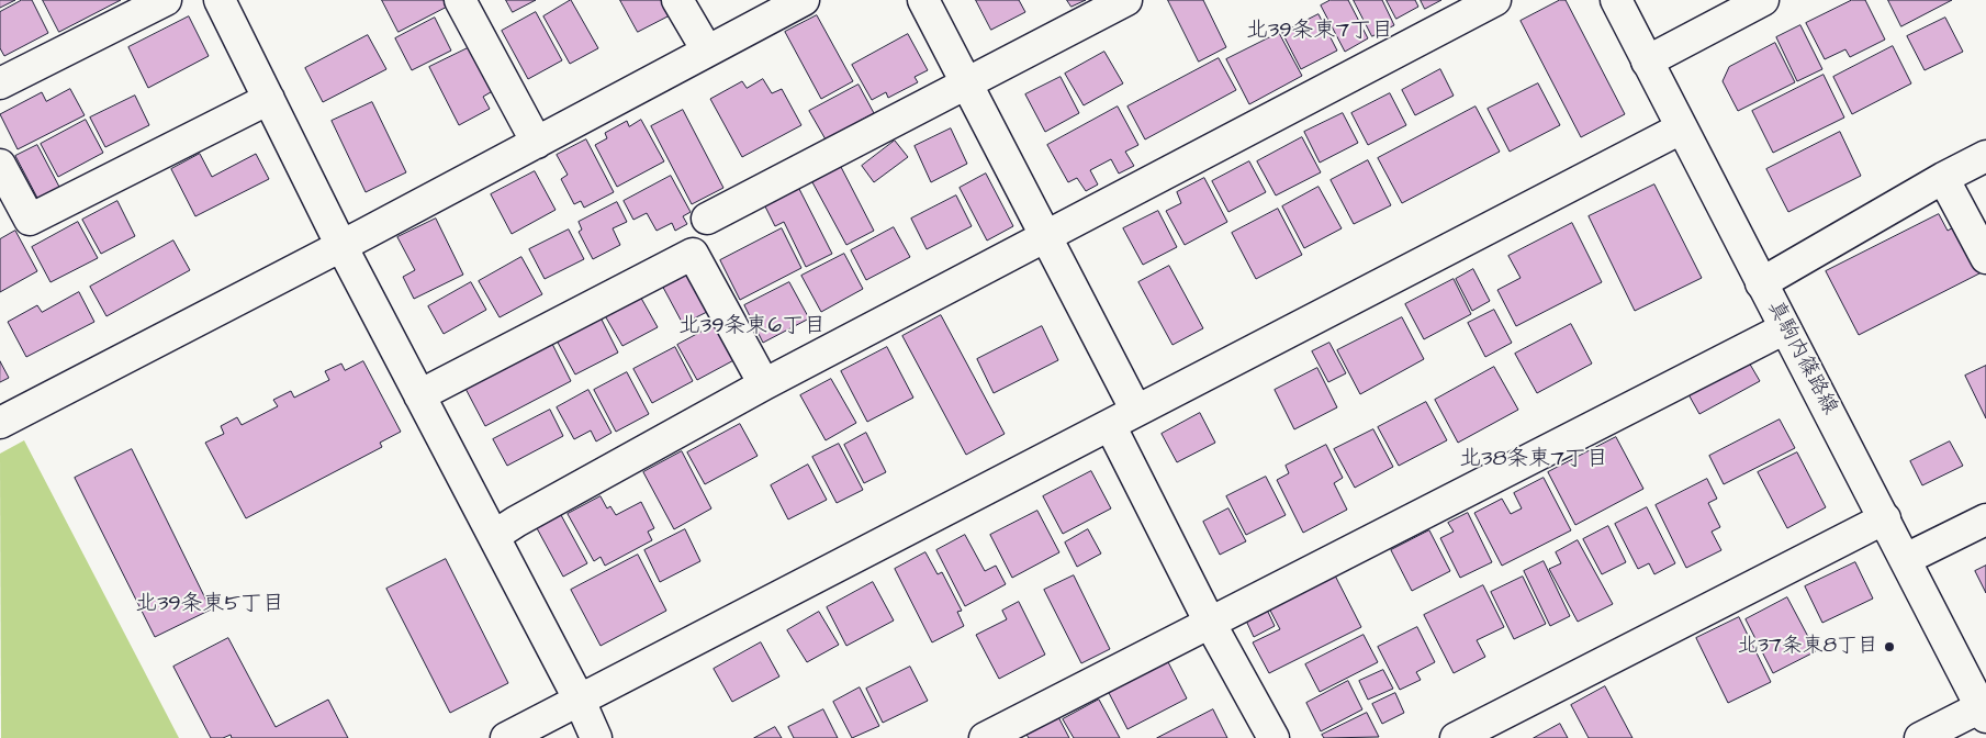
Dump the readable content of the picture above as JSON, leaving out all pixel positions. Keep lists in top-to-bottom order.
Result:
{
  "streets": {
    "street": ["真駒内篠路線"]
  },
  "districts": [
    "北39条東7丁目",
    "北39条東6丁目",
    "北38条東7丁目",
    "北39条東5丁目"
  ],
  "places": ["北37条東8丁目"]
}
